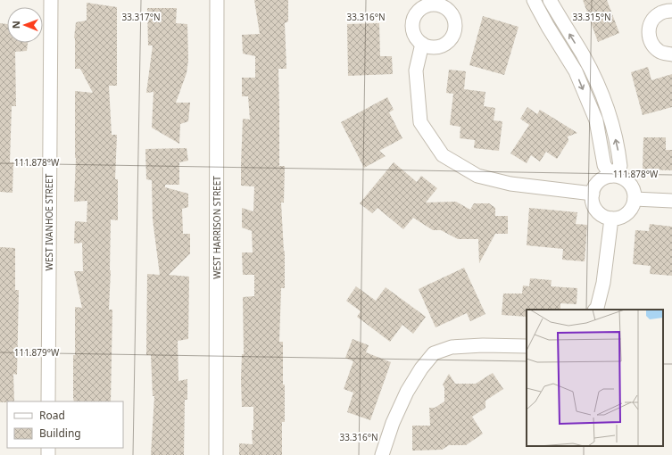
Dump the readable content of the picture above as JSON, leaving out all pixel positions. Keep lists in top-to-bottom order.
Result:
{
  "streets": {
    "street": ["WEST IVANHOE STREET", "WEST HARRISON STREET"]
  },
  "legend": ["Road", "Building"],
  "north": "left",
  "coordinates": [
    "33.317°N",
    "33.316°N",
    "33.315°N",
    "111.878°W",
    "111.879°W"
  ]
}
